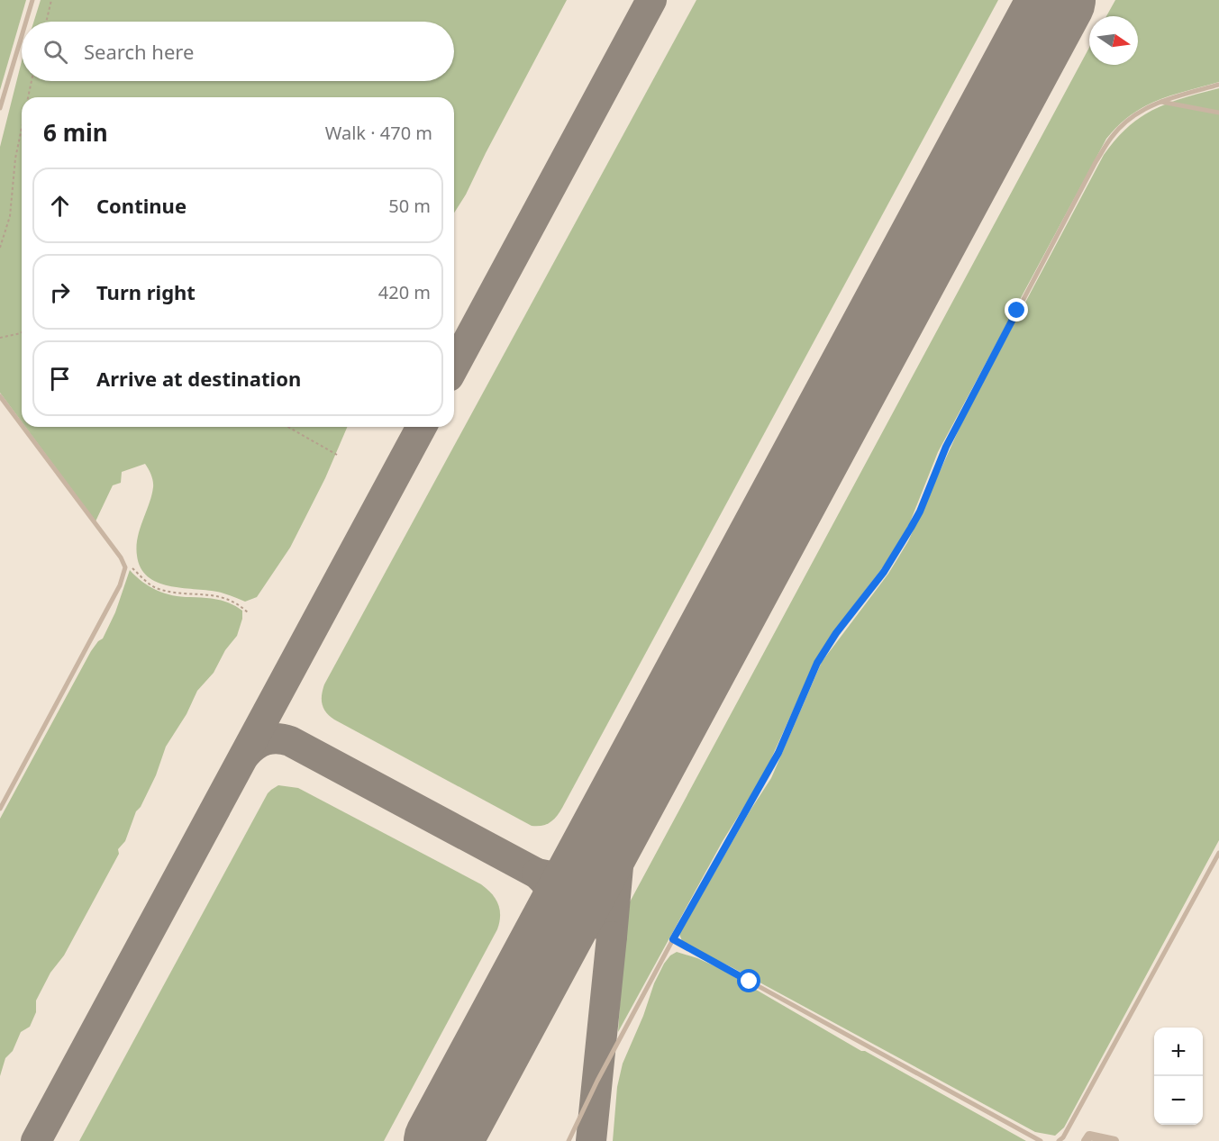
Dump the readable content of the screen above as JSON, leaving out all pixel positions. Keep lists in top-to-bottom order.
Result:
{
  "north": "right",
  "page": {
    "search": "Search here",
    "heading": ["6 min", "Walk · 470 m"],
    "list": [
      ["Continue", "50 m"],
      ["Turn right", "420 m"],
      "Arrive at destination"
    ],
    "map_buttons": ["+", "−"]
  }
}
